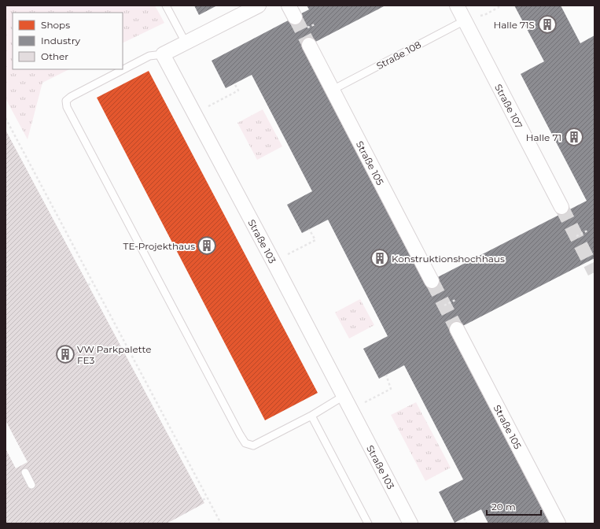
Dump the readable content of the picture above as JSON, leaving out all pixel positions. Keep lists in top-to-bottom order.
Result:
{
  "streets": {
    "street": ["Straße 107", "Straße 105", "Straße 103"],
    "lane": ["Straße 108"]
  },
  "crossings": [
    ["Straße 108", "Straße 107"],
    ["Straße 108", "Straße 105"]
  ],
  "places": {
    "building": [
      "Halle 71S",
      "Halle 71",
      "TE-Projekthaus",
      "Konstruktionshochhaus",
      "VW Parkpalette FE3"
    ]
  },
  "legend": ["Shops", "Industry", "Other"],
  "scale_bar": "20 m"
}
